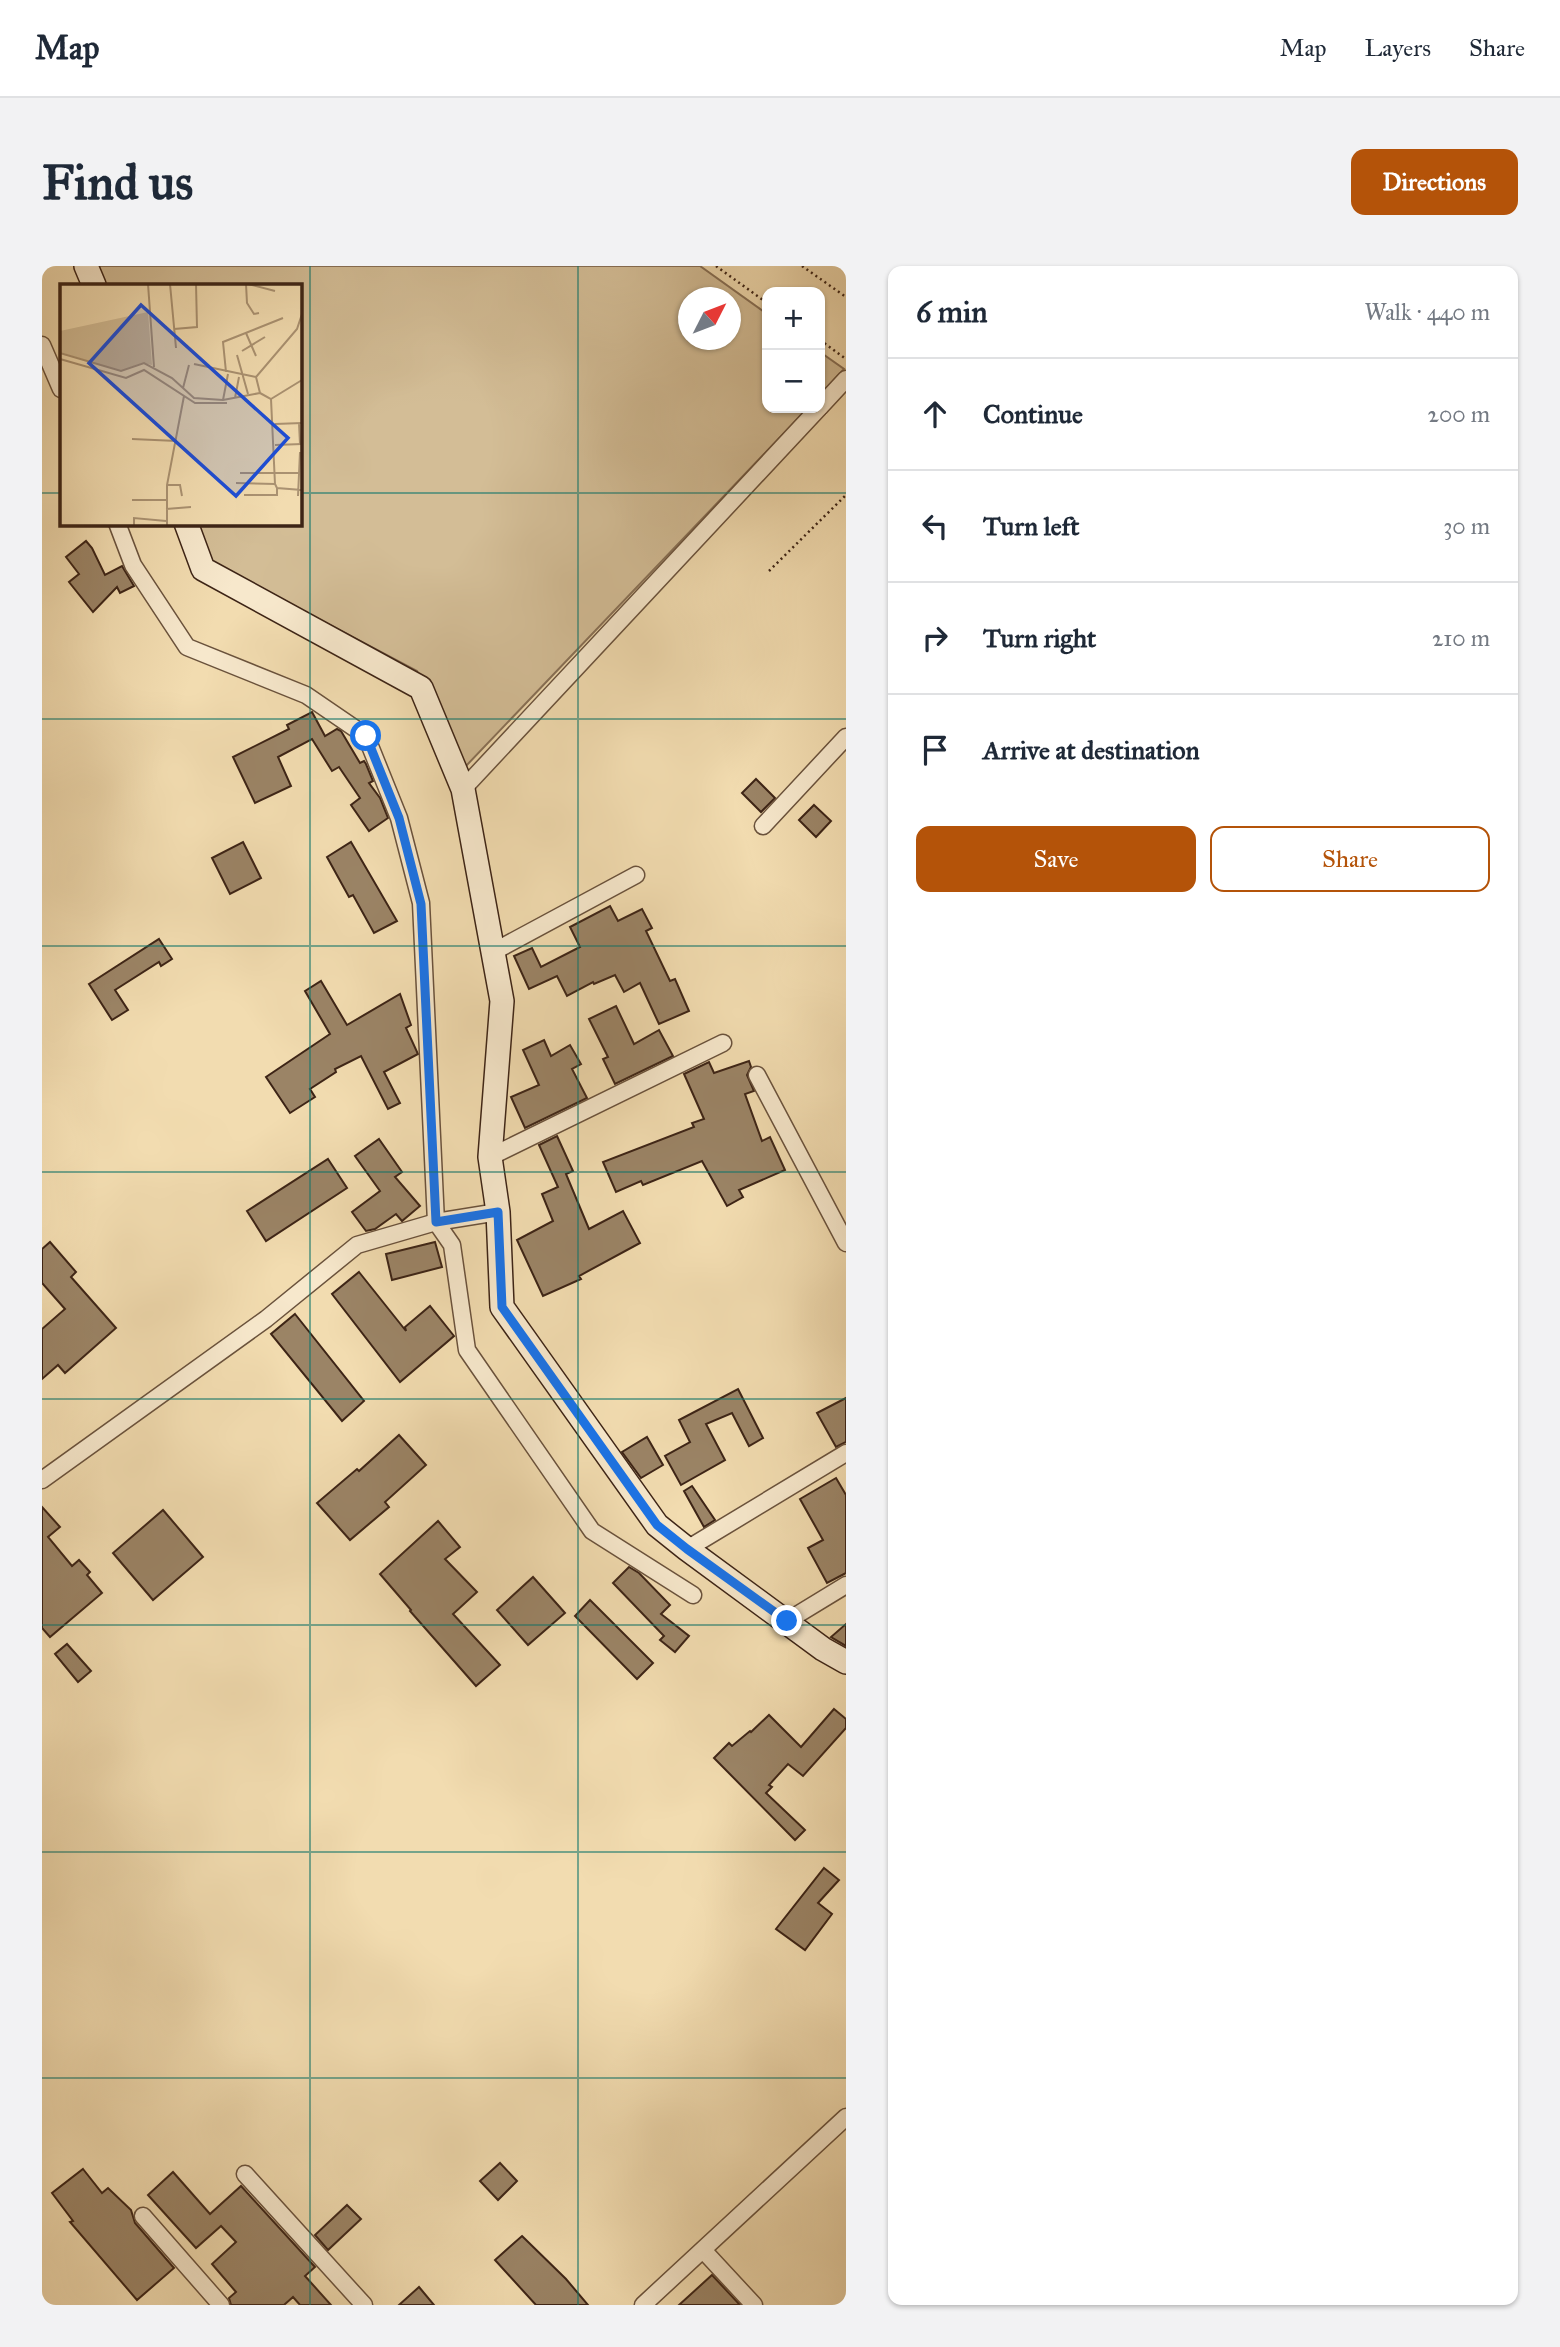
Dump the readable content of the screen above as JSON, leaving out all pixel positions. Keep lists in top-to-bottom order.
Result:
{
  "north": "top right",
  "page": {
    "header": "Map",
    "nav": ["Map", "Layers", "Share"],
    "buttons": [
      "Directions",
      ["Save", "Share"]
    ],
    "title": "Find us",
    "heading": ["6 min", "Walk · 440 m"],
    "map_buttons": ["+", "−"],
    "list": [
      ["Continue", "200 m"],
      ["Turn left", "30 m"],
      ["Turn right", "210 m"],
      "Arrive at destination"
    ]
  }
}
